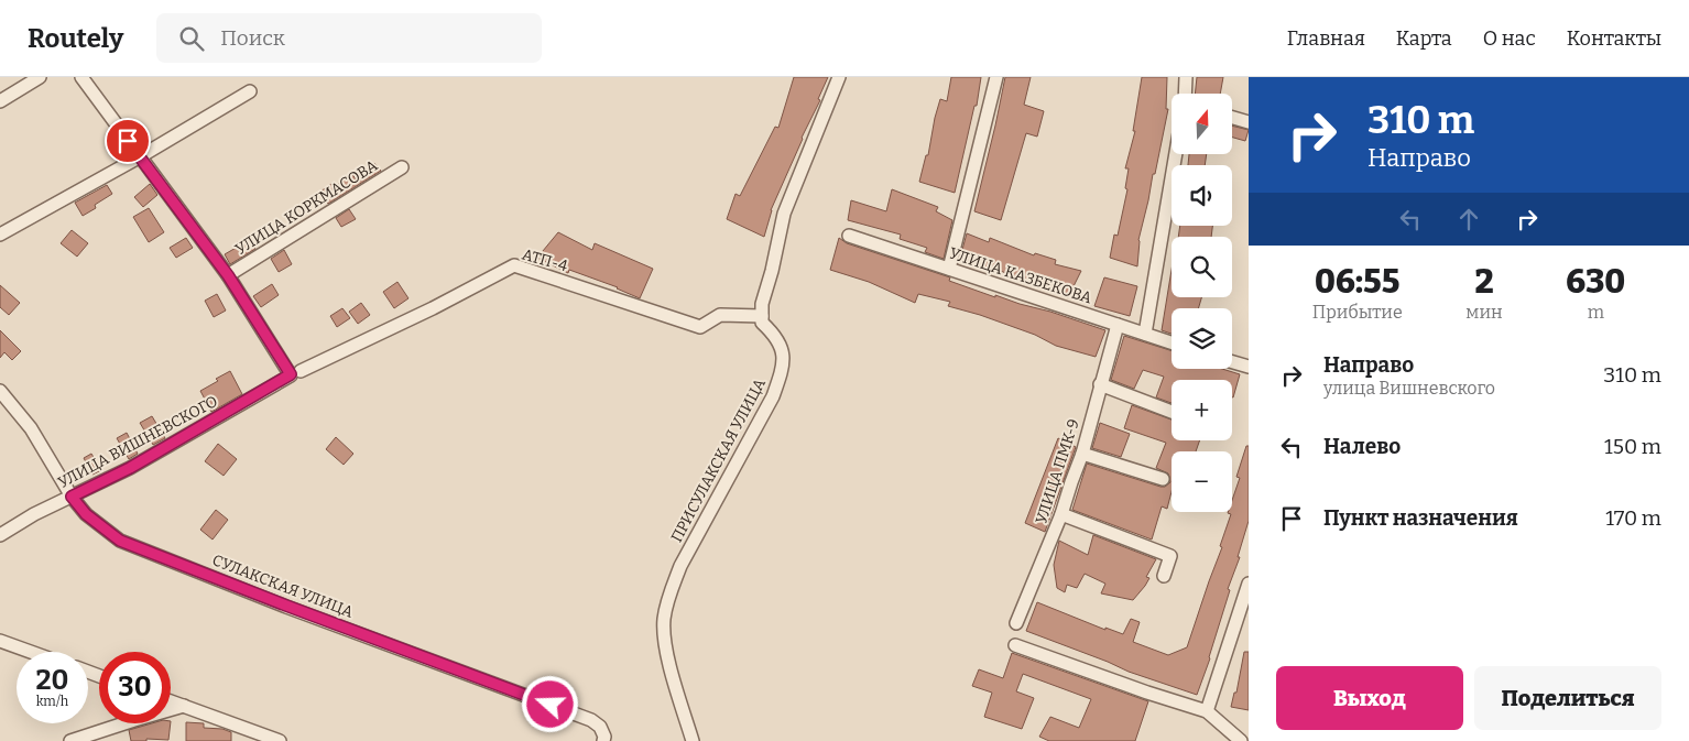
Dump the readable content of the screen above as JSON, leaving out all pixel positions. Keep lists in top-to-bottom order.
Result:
{
  "streets": {
    "street": [
      "УЛИЦА КОРКМАСОВА",
      "АТП-4",
      "УЛИЦА КАЗБЕКОВА",
      "УЛИЦА ВИШНЕВСКОГО",
      "ПРИСУЛАКСКАЯ УЛИЦА",
      "УЛИЦА ПМК-9",
      "СУЛАКСКАЯ УЛИЦА"
    ]
  },
  "crossings": [
    ["АТП-4", "УЛИЦА ВИШНЕВСКОГО"],
    ["АТП-4", "ПРИСУЛАКСКАЯ УЛИЦА"],
    ["УЛИЦА КАЗБЕКОВА", "УЛИЦА ПМК-9"],
    ["УЛИЦА ВИШНЕВСКОГО", "СУЛАКСКАЯ УЛИЦА"]
  ],
  "north": "top",
  "page": {
    "header": "Routely",
    "search": "Поиск",
    "nav": [
      "Главная",
      "Карта",
      "О нас",
      "Контакты"
    ],
    "turn": ["310 m", "Направо"],
    "map_buttons": ["+", "−"],
    "eta": [
      "06:55",
      "Прибытие",
      "2",
      "мин",
      "630",
      "m"
    ],
    "list": [
      {
        "name": "Направо",
        "note": "улица Вишневского",
        "value": "310 m"
      },
      {
        "name": "Налево",
        "value": "150 m"
      },
      {
        "name": "Пункт назначения",
        "value": "170 m"
      }
    ],
    "speed": "20 km/h",
    "limit": "30",
    "buttons": ["Выход", "Поделиться"]
  }
}
